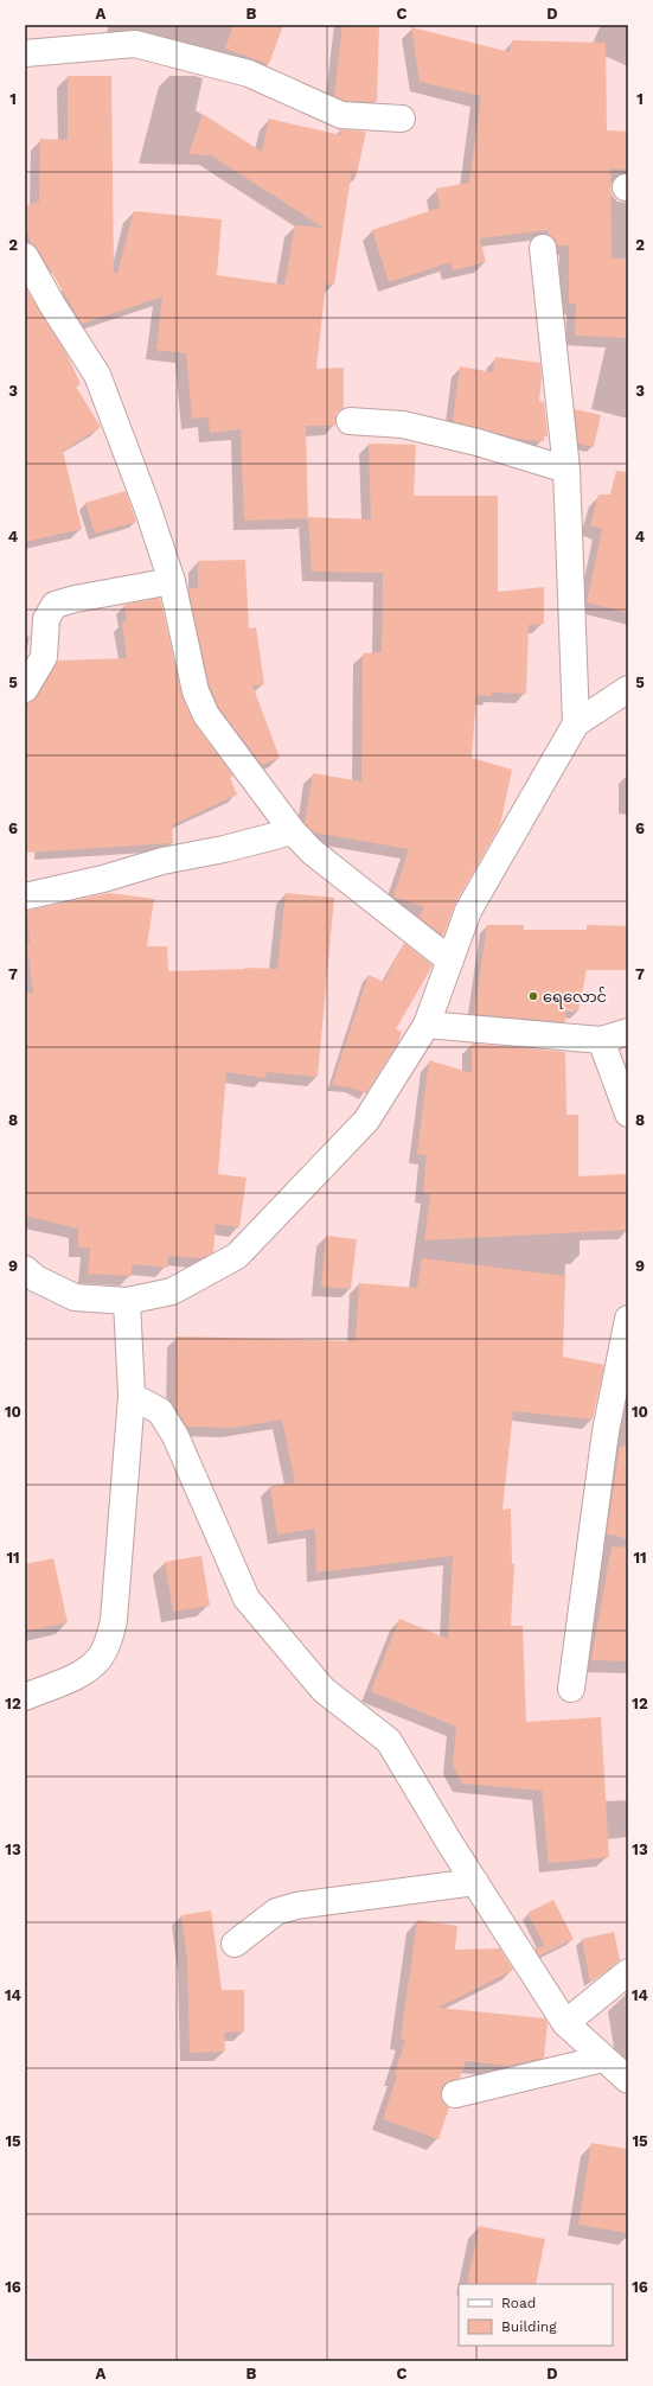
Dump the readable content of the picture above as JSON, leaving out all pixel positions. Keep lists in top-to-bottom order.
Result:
{
  "places": ["ရေလောင်"],
  "legend": ["Road", "Building"],
  "grid": {
    "columns": [
      "A",
      "B",
      "C",
      "D"
    ],
    "rows": [
      "1",
      "2",
      "3",
      "4",
      "5",
      "6",
      "7",
      "8",
      "9",
      "10",
      "11",
      "12",
      "13",
      "14",
      "15",
      "16"
    ]
  }
}
